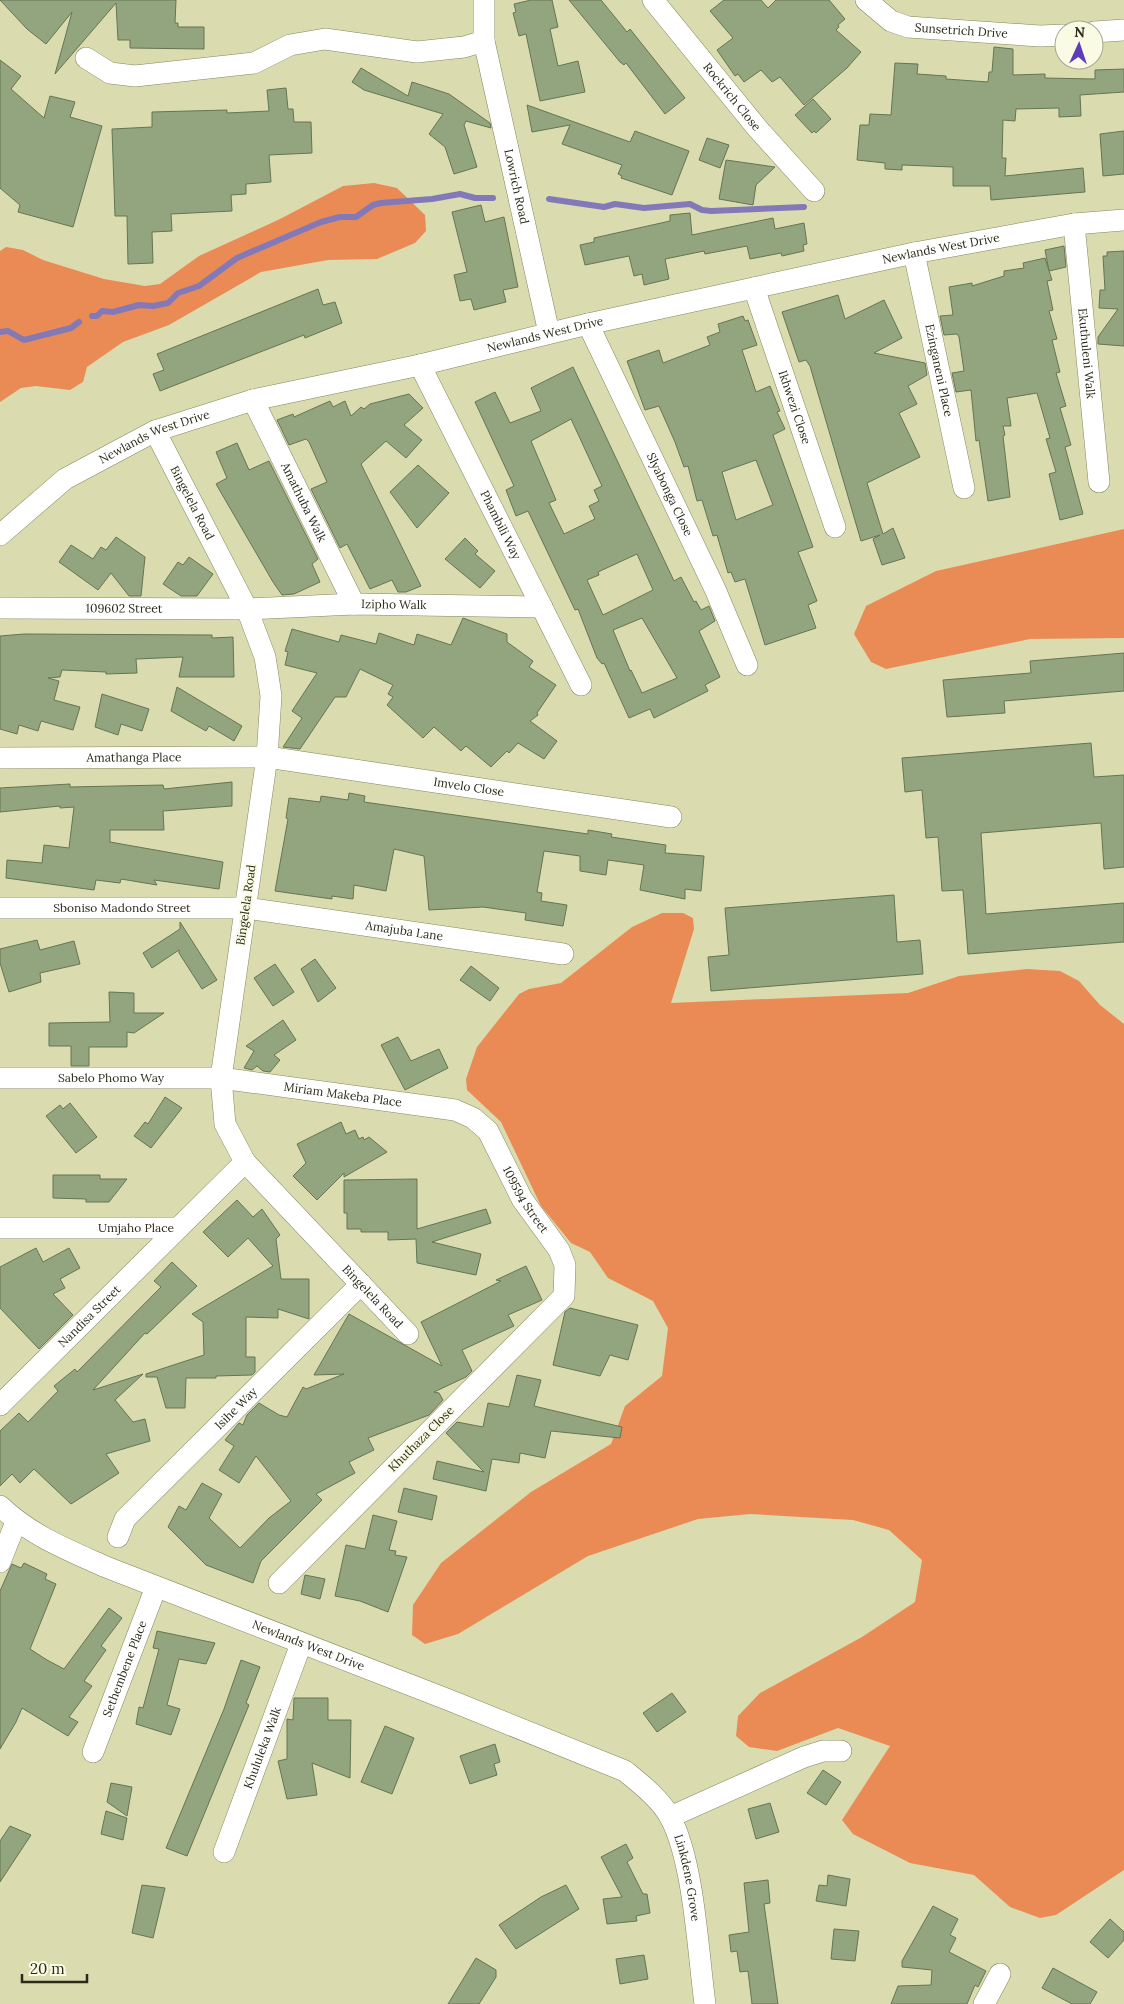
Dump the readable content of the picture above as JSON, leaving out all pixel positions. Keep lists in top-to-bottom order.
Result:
{
  "streets": {
    "street": [
      "Sunsetrich Drive",
      "Rockrich Close",
      "Lowrich Road",
      "Newlands West Drive",
      "Ekuthuleni Walk",
      "Ezinganeni Place",
      "Ikhwezi Close",
      "Slyabonga Close",
      "Amathuba Walk",
      "Bingelela Road",
      "Phambili Way",
      "Izipho Walk",
      "109602 Street",
      "Amathanga Place",
      "Imvelo Close",
      "Sboniso Madondo Street",
      "Amajuba Lane",
      "Sabelo Phomo Way",
      "Miriam Makeba Place",
      "109594 Street",
      "Umjaho Place",
      "Nandisa Street",
      "Isihe Way",
      "Khuthaza Close",
      "Sethembene Place",
      "Khululeka Walk",
      "Linkdene Grove"
    ]
  },
  "crossings": [
    ["Lowrich Road", "Newlands West Drive"],
    ["Newlands West Drive", "Ekuthuleni Walk"],
    ["Newlands West Drive", "Ezinganeni Place"],
    ["Newlands West Drive", "Ikhwezi Close"],
    ["Newlands West Drive", "Slyabonga Close"],
    ["Newlands West Drive", "Amathuba Walk"],
    ["Newlands West Drive", "Bingelela Road"],
    ["Newlands West Drive", "Phambili Way"],
    ["Newlands West Drive", "Sethembene Place"],
    ["Newlands West Drive", "Khululeka Walk"],
    ["Newlands West Drive", "Linkdene Grove"],
    ["Amathuba Walk", "Izipho Walk"],
    ["Bingelela Road", "Izipho Walk"],
    ["Bingelela Road", "109602 Street"],
    ["Bingelela Road", "Amathanga Place"],
    ["Bingelela Road", "Imvelo Close"],
    ["Bingelela Road", "Sboniso Madondo Street"],
    ["Bingelela Road", "Amajuba Lane"],
    ["Bingelela Road", "Sabelo Phomo Way"],
    ["Bingelela Road", "Miriam Makeba Place"],
    ["Bingelela Road", "Umjaho Place"],
    ["Bingelela Road", "Isihe Way"],
    ["Phambili Way", "Izipho Walk"],
    ["Izipho Walk", "109602 Street"],
    ["Amathanga Place", "Imvelo Close"],
    ["Sboniso Madondo Street", "Amajuba Lane"],
    ["Sabelo Phomo Way", "Miriam Makeba Place"],
    ["Miriam Makeba Place", "109594 Street"],
    ["109594 Street", "Khuthaza Close"],
    ["Umjaho Place", "Nandisa Street"]
  ],
  "scale_bar": "20 m",
  "north": "top"
}
